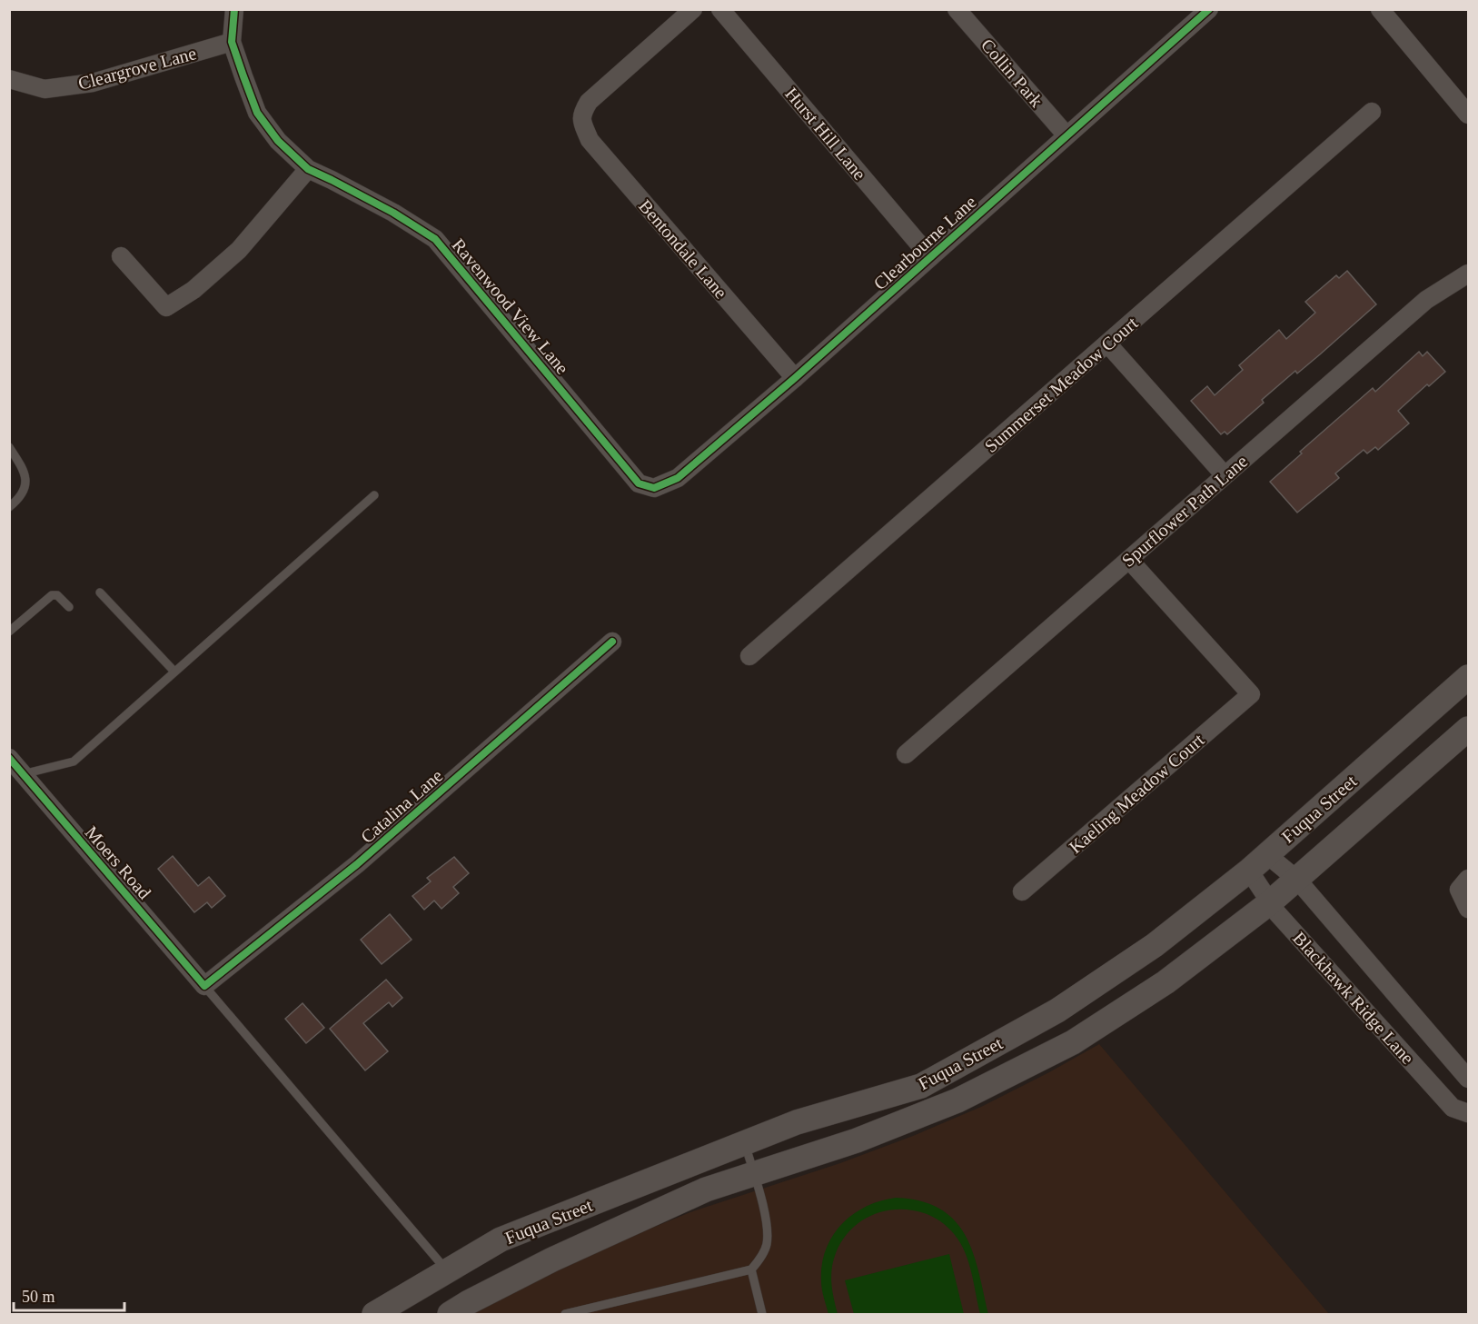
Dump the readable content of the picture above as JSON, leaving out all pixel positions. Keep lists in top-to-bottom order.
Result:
{
  "streets": {
    "main road": ["Fuqua Street"],
    "street": [
      "Cleargrove Lane",
      "Collin Park",
      "Hurst Hill Lane",
      "Clearbourne Lane",
      "Bentondale Lane",
      "Ravenwood View Lane",
      "Summerset Meadow Court",
      "Spurflower Path Lane",
      "Kaeling Meadow Court",
      "Catalina Lane",
      "Moers Road",
      "Blackhawk Ridge Lane"
    ]
  },
  "crossings": [
    ["Cleargrove Lane", "Ravenwood View Lane"],
    ["Collin Park", "Clearbourne Lane"],
    ["Hurst Hill Lane", "Clearbourne Lane"],
    ["Clearbourne Lane", "Bentondale Lane"],
    ["Clearbourne Lane", "Ravenwood View Lane"],
    ["Spurflower Path Lane", "Kaeling Meadow Court"],
    ["Catalina Lane", "Moers Road"],
    ["Fuqua Street", "Blackhawk Ridge Lane"]
  ],
  "scale_bar": "50 m"
}
